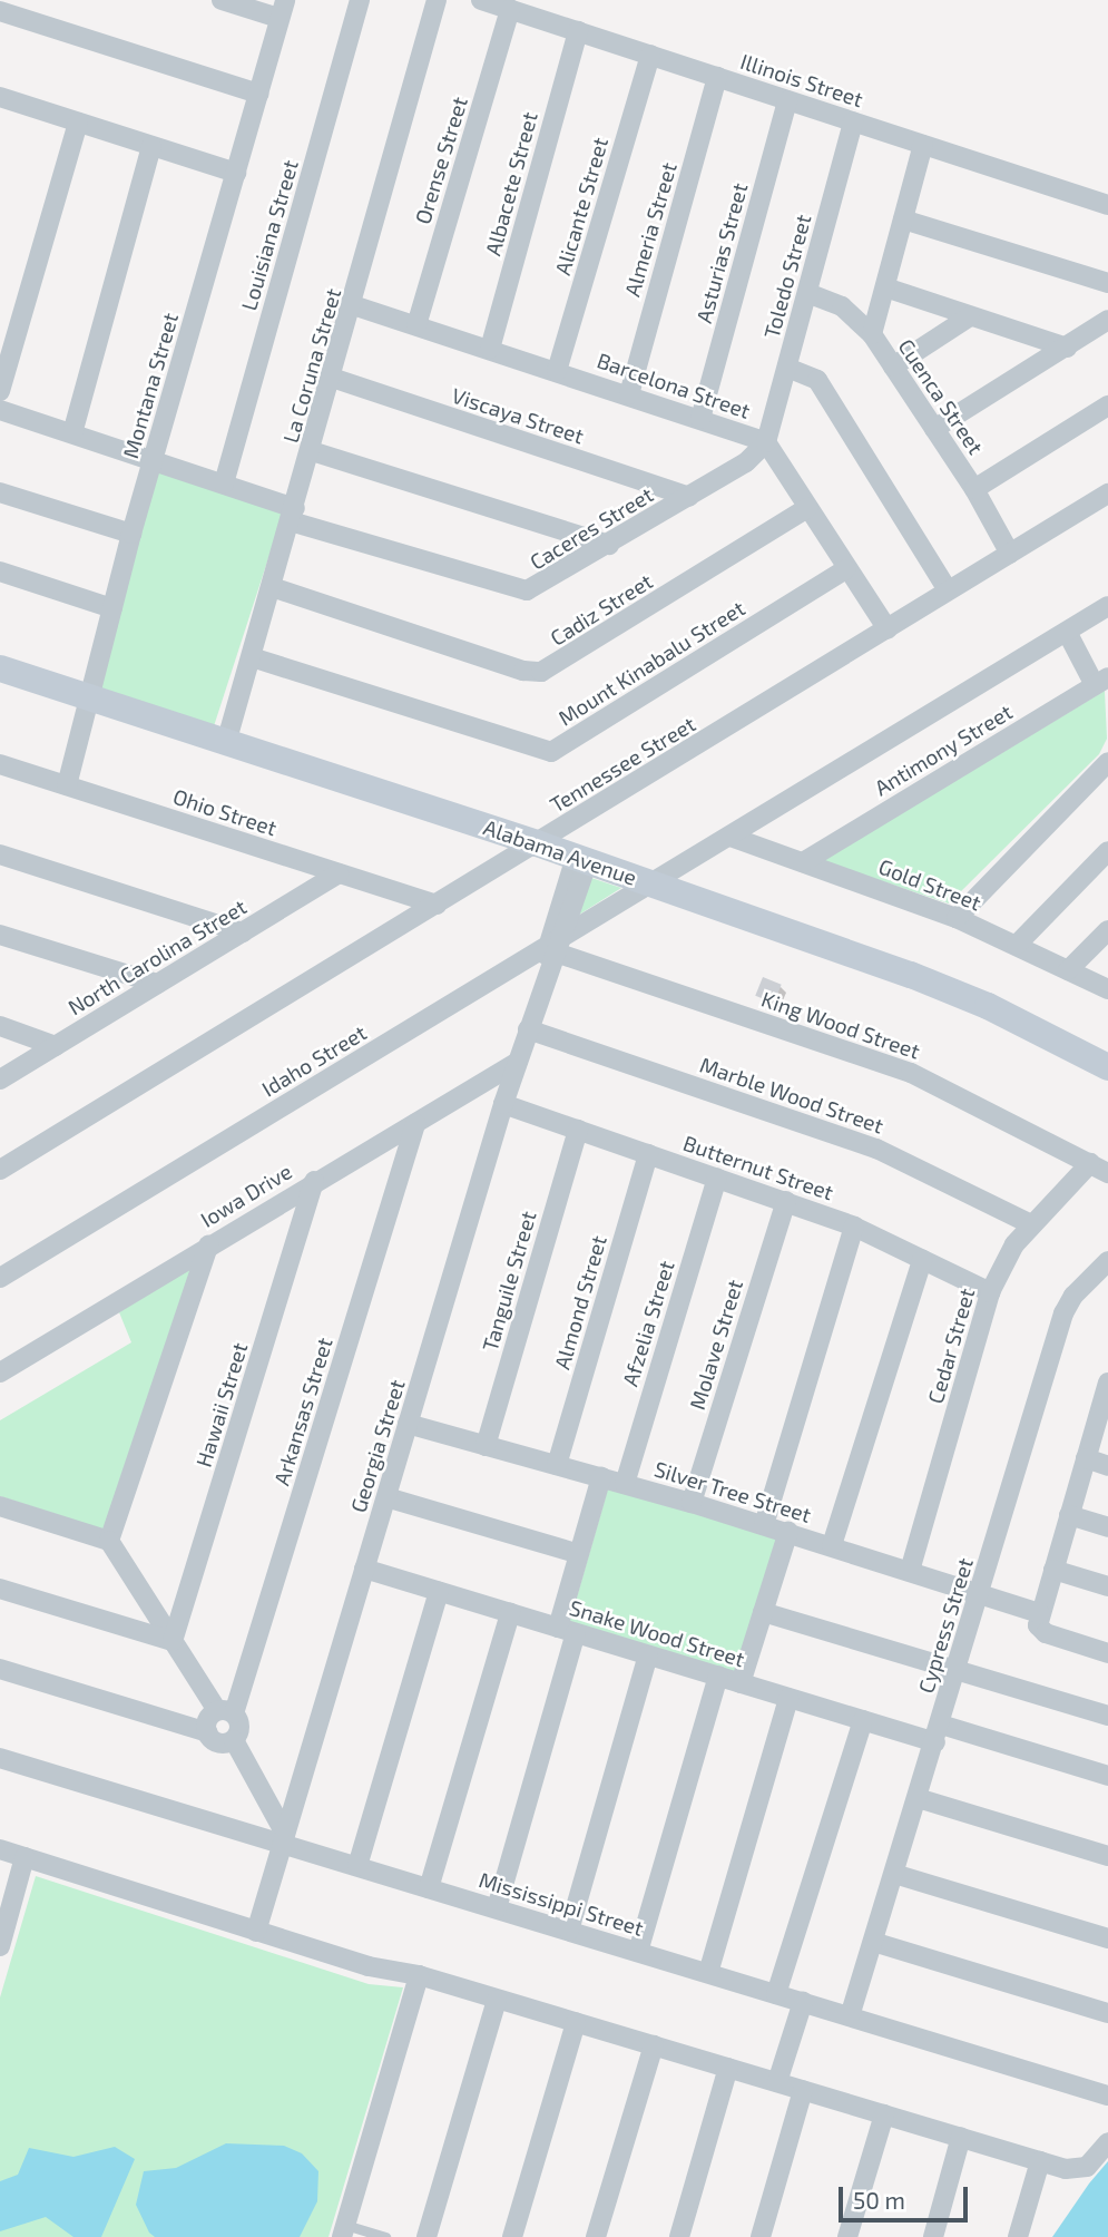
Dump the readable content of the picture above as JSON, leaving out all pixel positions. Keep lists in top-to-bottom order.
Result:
{
  "streets": {
    "street": [
      "Illinois Street",
      "Orense Street",
      "Albacete Street",
      "Alicante Street",
      "Almeria Street",
      "Louisiana Street",
      "Asturias Street",
      "Toledo Street",
      "La Coruna Street",
      "Montana Street",
      "Barcelona Street",
      "Cuenca Street",
      "Viscaya Street",
      "Caceres Street",
      "Cadiz Street",
      "Mount Kinabalu Street",
      "Antimony Street",
      "Tennessee Street",
      "Ohio Street",
      "Alabama Avenue",
      "Gold Street",
      "North Carolina Street",
      "King Wood Street",
      "Idaho Street",
      "Marble Wood Street",
      "Butternut Street",
      "Iowa Drive",
      "Tanguile Street",
      "Almond Street",
      "Afzelia Street",
      "Molave Street",
      "Cedar Street",
      "Hawaii Street",
      "Arkansas Street",
      "Georgia Street",
      "Silver Tree Street",
      "Cypress Street",
      "Snake Wood Street",
      "Mississippi Street"
    ]
  },
  "crossings": [
    ["Illinois Street", "Orense Street"],
    ["Illinois Street", "Albacete Street"],
    ["Illinois Street", "Alicante Street"],
    ["Illinois Street", "Almeria Street"],
    ["Illinois Street", "Asturias Street"],
    ["Illinois Street", "Toledo Street"],
    ["Orense Street", "Barcelona Street"],
    ["Albacete Street", "Barcelona Street"],
    ["Alicante Street", "Barcelona Street"],
    ["Almeria Street", "Barcelona Street"],
    ["Louisiana Street", "Caceres Street"],
    ["Asturias Street", "Barcelona Street"],
    ["Toledo Street", "Barcelona Street"],
    ["Toledo Street", "Cuenca Street"],
    ["Toledo Street", "Caceres Street"],
    ["La Coruna Street", "Barcelona Street"],
    ["La Coruna Street", "Viscaya Street"],
    ["La Coruna Street", "Caceres Street"],
    ["La Coruna Street", "Cadiz Street"],
    ["La Coruna Street", "Mount Kinabalu Street"],
    ["La Coruna Street", "Alabama Avenue"],
    ["Montana Street", "Caceres Street"],
    ["Montana Street", "Ohio Street"],
    ["Montana Street", "Alabama Avenue"],
    ["Barcelona Street", "Caceres Street"],
    ["Barcelona Street", "Cadiz Street"],
    ["Barcelona Street", "Mount Kinabalu Street"],
    ["Barcelona Street", "Tennessee Street"],
    ["Cuenca Street", "Tennessee Street"],
    ["Viscaya Street", "Caceres Street"],
    ["Antimony Street", "Gold Street"],
    ["Tennessee Street", "Ohio Street"],
    ["Tennessee Street", "Alabama Avenue"],
    ["Ohio Street", "North Carolina Street"],
    ["Alabama Avenue", "Idaho Street"],
    ["Alabama Avenue", "Georgia Street"],
    ["Gold Street", "Idaho Street"],
    ["King Wood Street", "Idaho Street"],
    ["King Wood Street", "Cedar Street"],
    ["King Wood Street", "Georgia Street"],
    ["Idaho Street", "Georgia Street"],
    ["Marble Wood Street", "Cedar Street"],
    ["Marble Wood Street", "Georgia Street"],
    ["Butternut Street", "Tanguile Street"],
    ["Butternut Street", "Almond Street"],
    ["Butternut Street", "Afzelia Street"],
    ["Butternut Street", "Molave Street"],
    ["Butternut Street", "Cedar Street"],
    ["Butternut Street", "Georgia Street"],
    ["Iowa Drive", "Hawaii Street"],
    ["Iowa Drive", "Arkansas Street"],
    ["Iowa Drive", "Georgia Street"],
    ["Tanguile Street", "Silver Tree Street"],
    ["Almond Street", "Silver Tree Street"],
    ["Afzelia Street", "Silver Tree Street"],
    ["Molave Street", "Silver Tree Street"],
    ["Cedar Street", "Silver Tree Street"],
    ["Georgia Street", "Silver Tree Street"],
    ["Georgia Street", "Snake Wood Street"],
    ["Georgia Street", "Mississippi Street"],
    ["Silver Tree Street", "Cypress Street"],
    ["Cypress Street", "Snake Wood Street"],
    ["Cypress Street", "Mississippi Street"]
  ],
  "scale_bar": "50 m"
}
